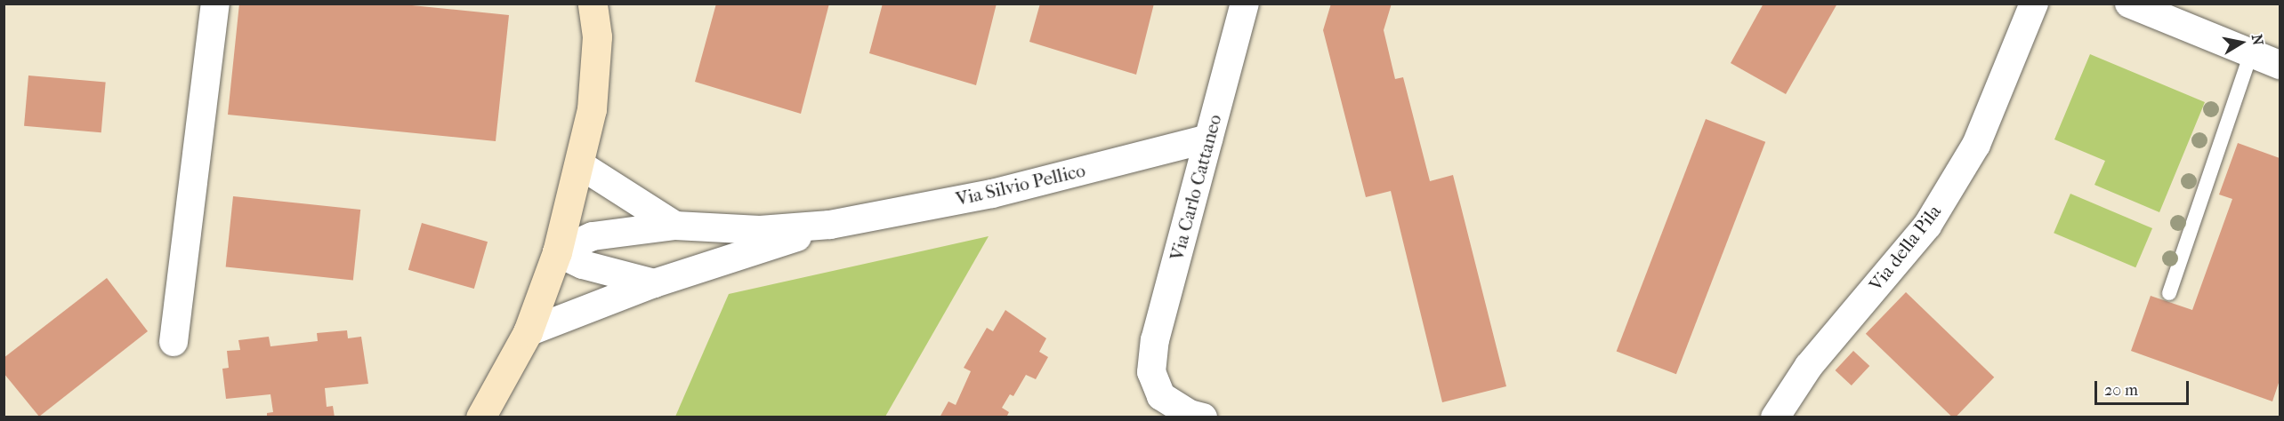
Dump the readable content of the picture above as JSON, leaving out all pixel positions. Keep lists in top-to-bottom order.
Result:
{
  "streets": {
    "street": ["Via Silvio Pellico", "Via Carlo Cattaneo", "Via della Pila"]
  },
  "crossings": [
    ["Via Silvio Pellico", "Via Carlo Cattaneo"]
  ],
  "scale_bar": "20 m",
  "north": "right"
}
